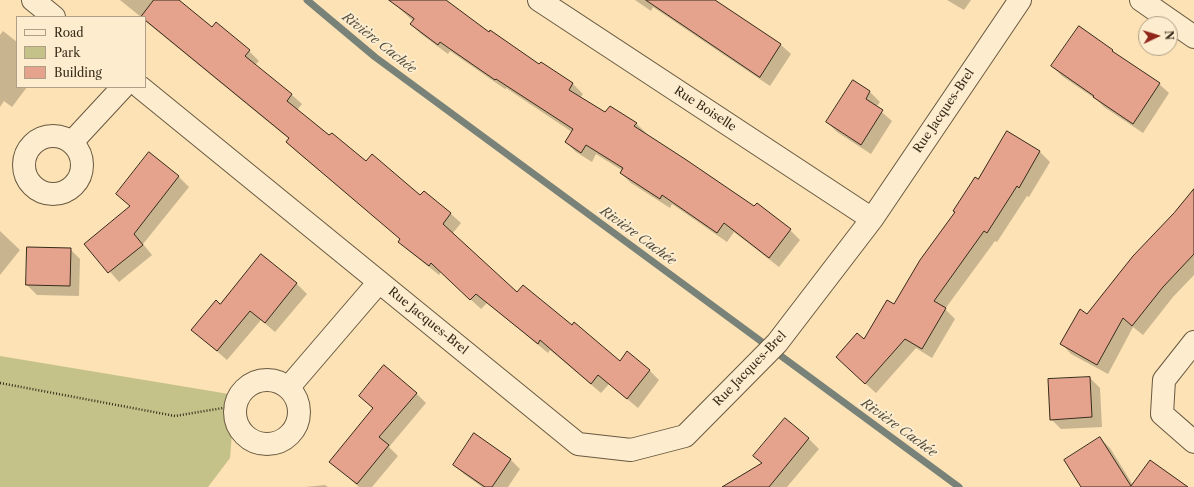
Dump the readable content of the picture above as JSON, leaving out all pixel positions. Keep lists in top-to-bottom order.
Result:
{
  "streets": {
    "street": ["Rue Boiselle", "Rue Jacques-Brel"]
  },
  "crossings": [
    ["Rue Boiselle", "Rue Jacques-Brel"]
  ],
  "water": ["Rivière Cachée"],
  "legend": ["Road", "Park", "Building"],
  "north": "right"
}
